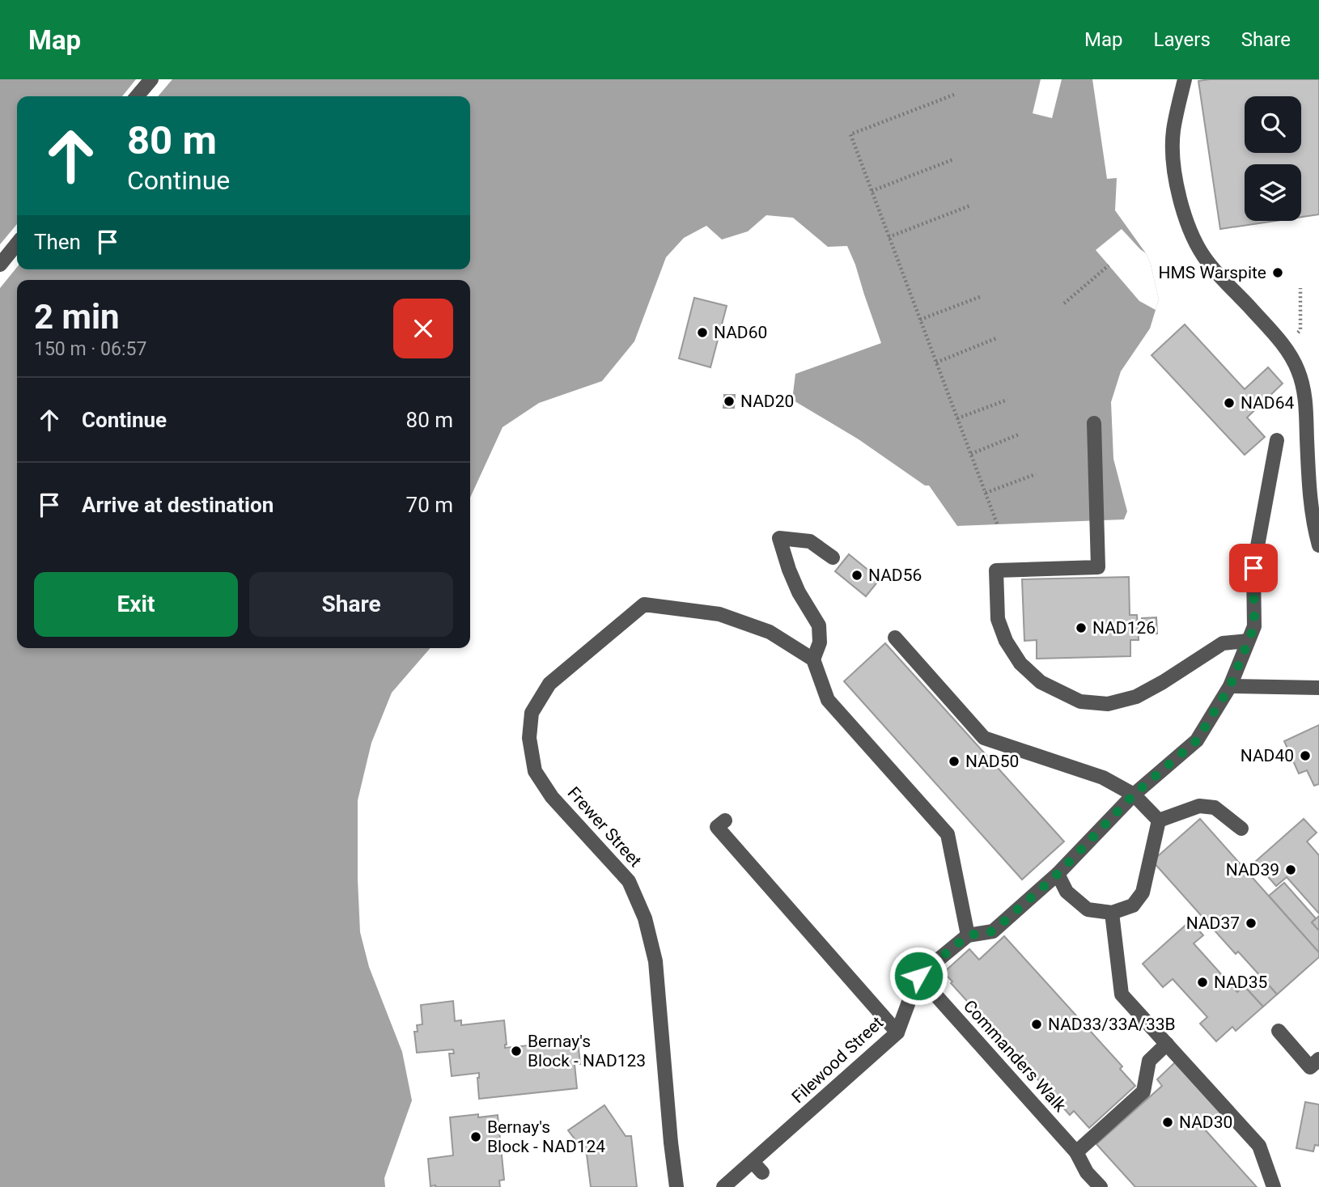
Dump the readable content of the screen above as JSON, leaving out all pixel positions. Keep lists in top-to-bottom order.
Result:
{
  "streets": {
    "lane": ["Frewer Street", "Commanders Walk", "Filewood Street"]
  },
  "crossings": [
    ["Commanders Walk", "Filewood Street"]
  ],
  "places": [
    "HMS Warspite",
    "NAD60",
    "NAD20",
    "NAD64",
    "NAD56",
    "NAD126",
    "NAD40",
    "NAD50",
    "NAD39",
    "NAD37",
    "NAD35",
    "NAD33/33A/33B",
    "Bernay's Block - NAD123",
    "NAD30",
    "Bernay's Block - NAD124"
  ],
  "page": {
    "header": "Map",
    "nav": ["Map", "Layers", "Share"],
    "turn": ["80 m", "Continue"],
    "then": "Then",
    "heading": ["2 min", "150 m · 06:57"],
    "list": [
      {
        "name": "Continue",
        "value": "80 m"
      },
      {
        "name": "Arrive at destination",
        "value": "70 m"
      }
    ],
    "buttons": ["Exit", "Share"]
  }
}
